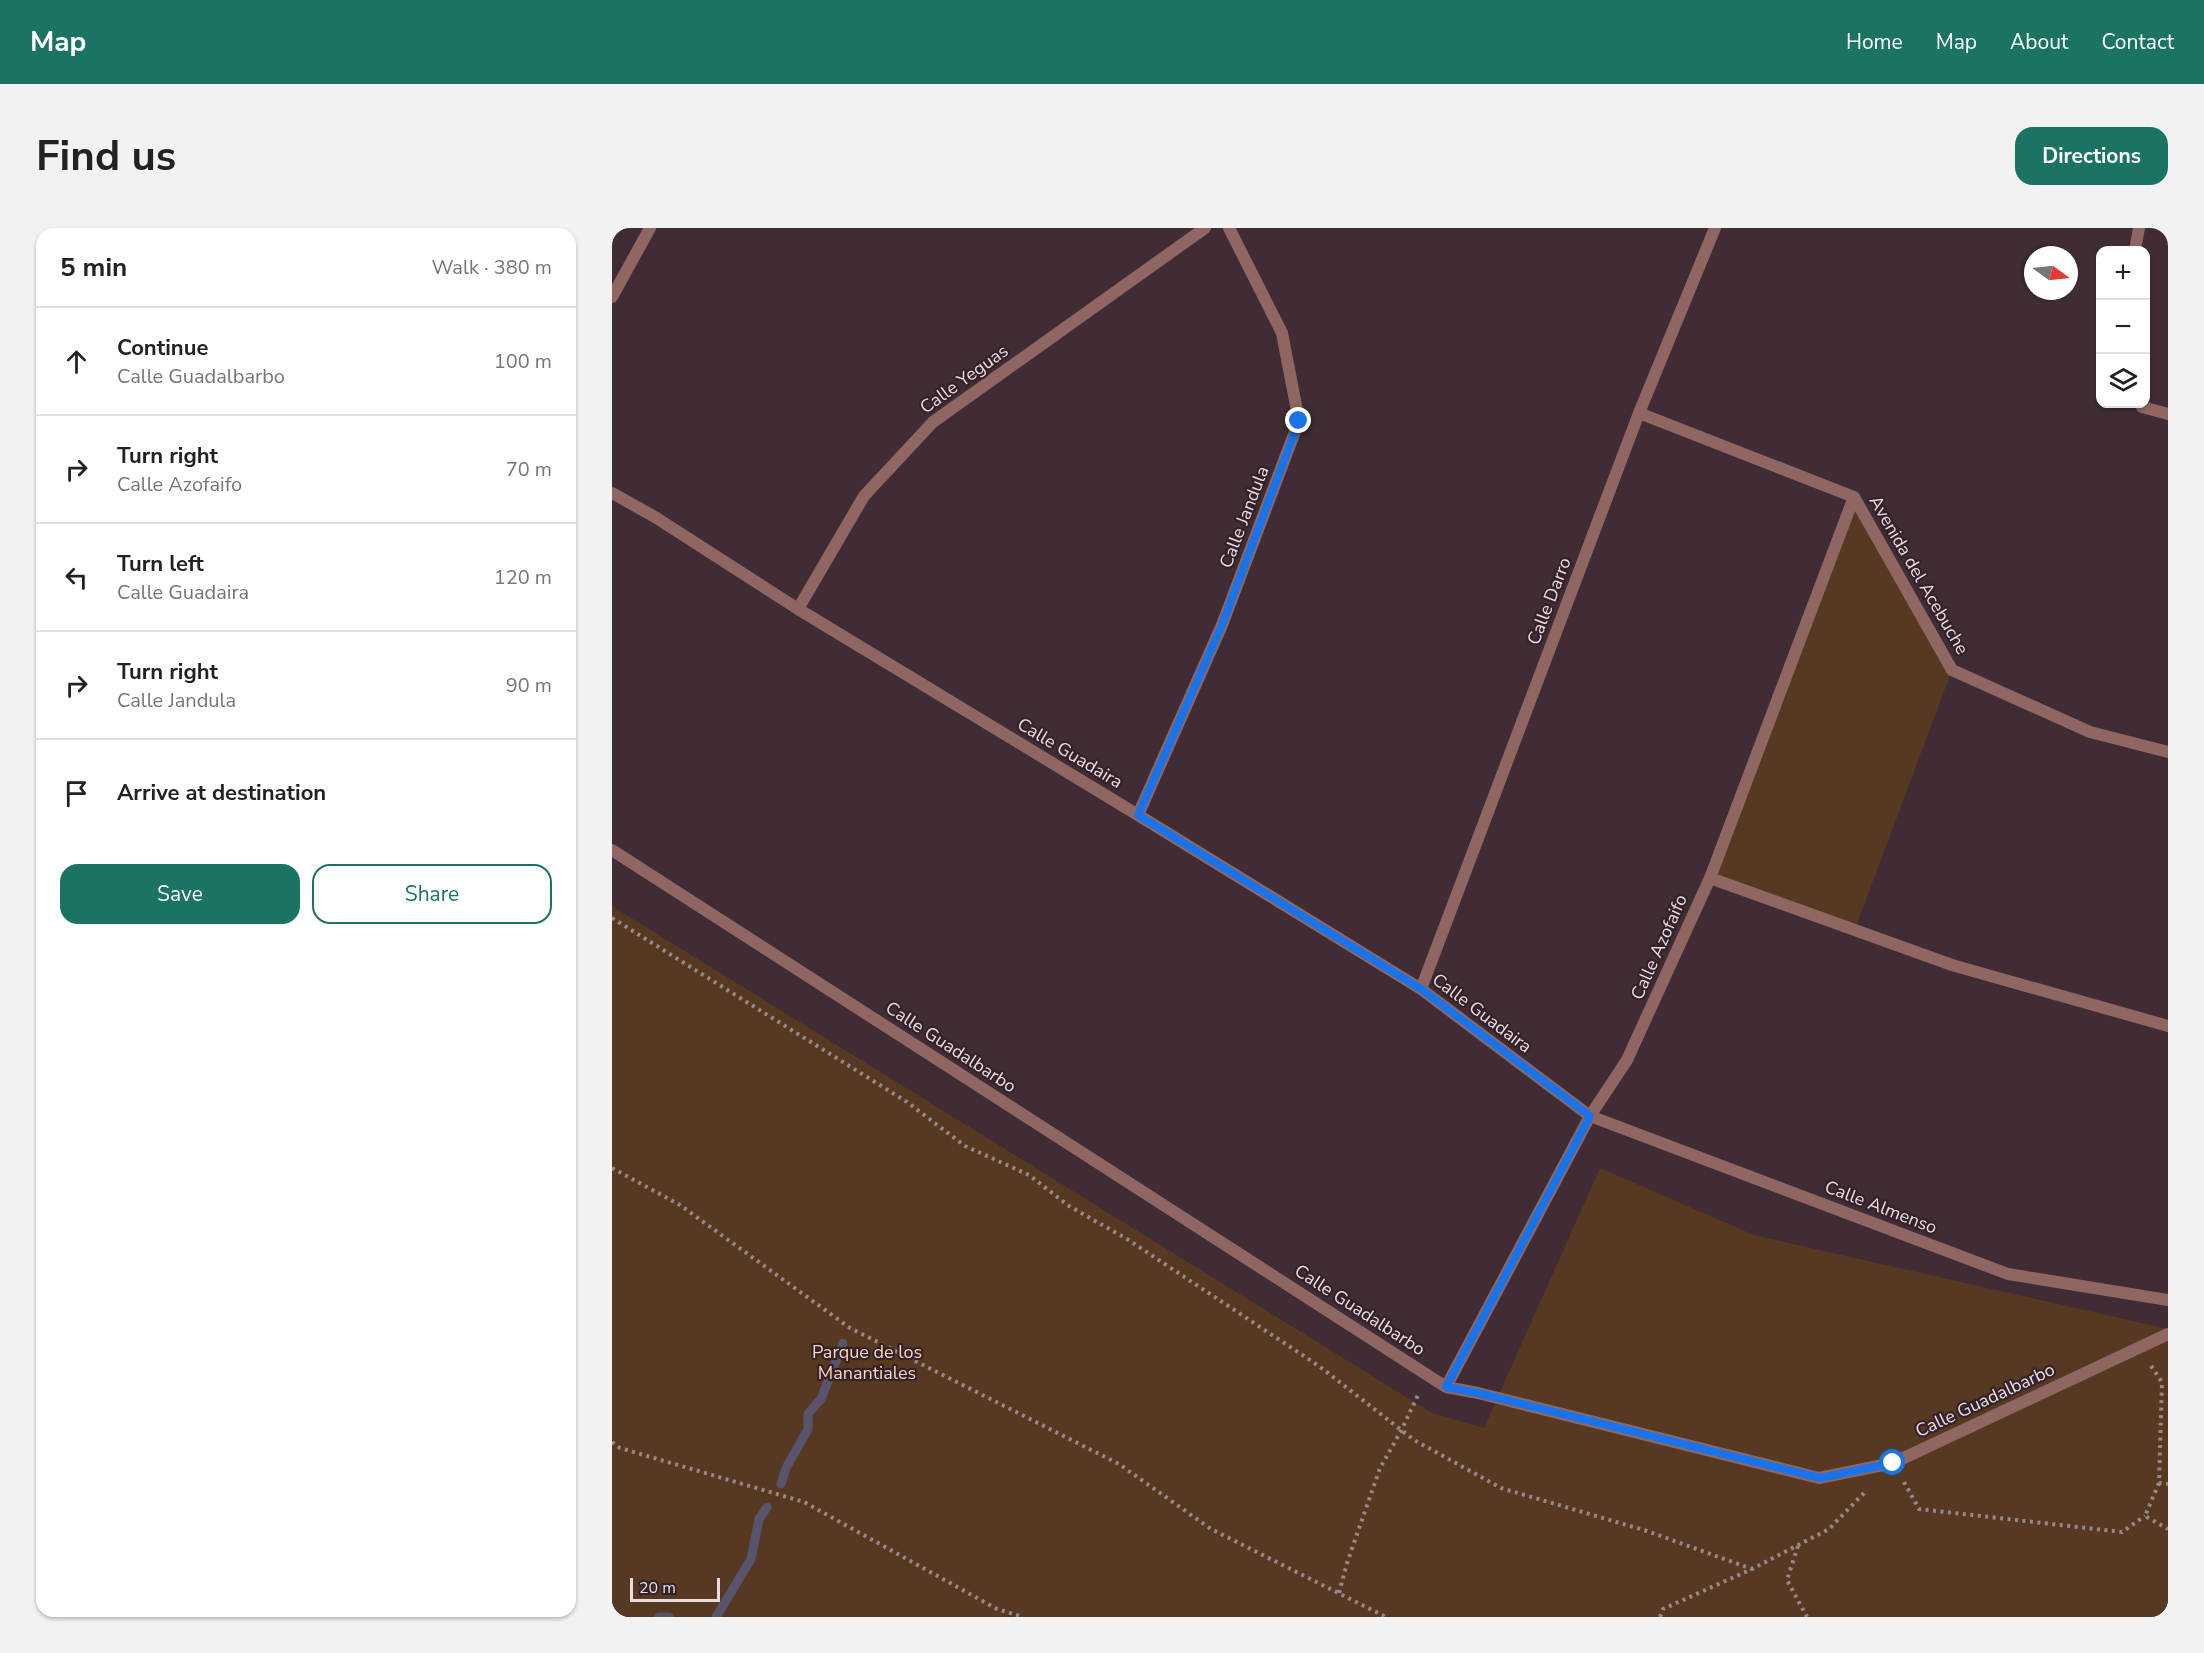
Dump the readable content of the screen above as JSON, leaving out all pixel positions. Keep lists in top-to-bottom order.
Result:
{
  "streets": {
    "street": [
      "Calle Yeguas",
      "Calle Jandula",
      "Avenida del Acebuche",
      "Calle Darro",
      "Calle Guadaira",
      "Calle Azofaifo",
      "Calle Guadalbarbo",
      "Calle Almenso"
    ]
  },
  "crossings": [
    ["Calle Yeguas", "Calle Guadaira"],
    ["Calle Jandula", "Calle Guadaira"],
    ["Avenida del Acebuche", "Calle Darro"],
    ["Avenida del Acebuche", "Calle Azofaifo"],
    ["Calle Darro", "Calle Guadaira"],
    ["Calle Guadaira", "Calle Azofaifo"],
    ["Calle Guadaira", "Calle Almenso"],
    ["Calle Azofaifo", "Calle Guadalbarbo"],
    ["Calle Azofaifo", "Calle Almenso"]
  ],
  "parks": ["Parque de los Manantiales"],
  "scale_bar": "20 m",
  "north": "right",
  "page": {
    "header": "Map",
    "nav": [
      "Home",
      "Map",
      "About",
      "Contact"
    ],
    "buttons": [
      "Directions",
      ["Save", "Share"]
    ],
    "title": "Find us",
    "heading": ["5 min", "Walk · 380 m"],
    "map_buttons": ["+", "−"],
    "list": [
      ["Continue", "Calle Guadalbarbo", "100 m"],
      ["Turn right", "Calle Azofaifo", "70 m"],
      ["Turn left", "Calle Guadaira", "120 m"],
      ["Turn right", "Calle Jandula", "90 m"],
      "Arrive at destination"
    ],
    "scale": "20 m"
  }
}
